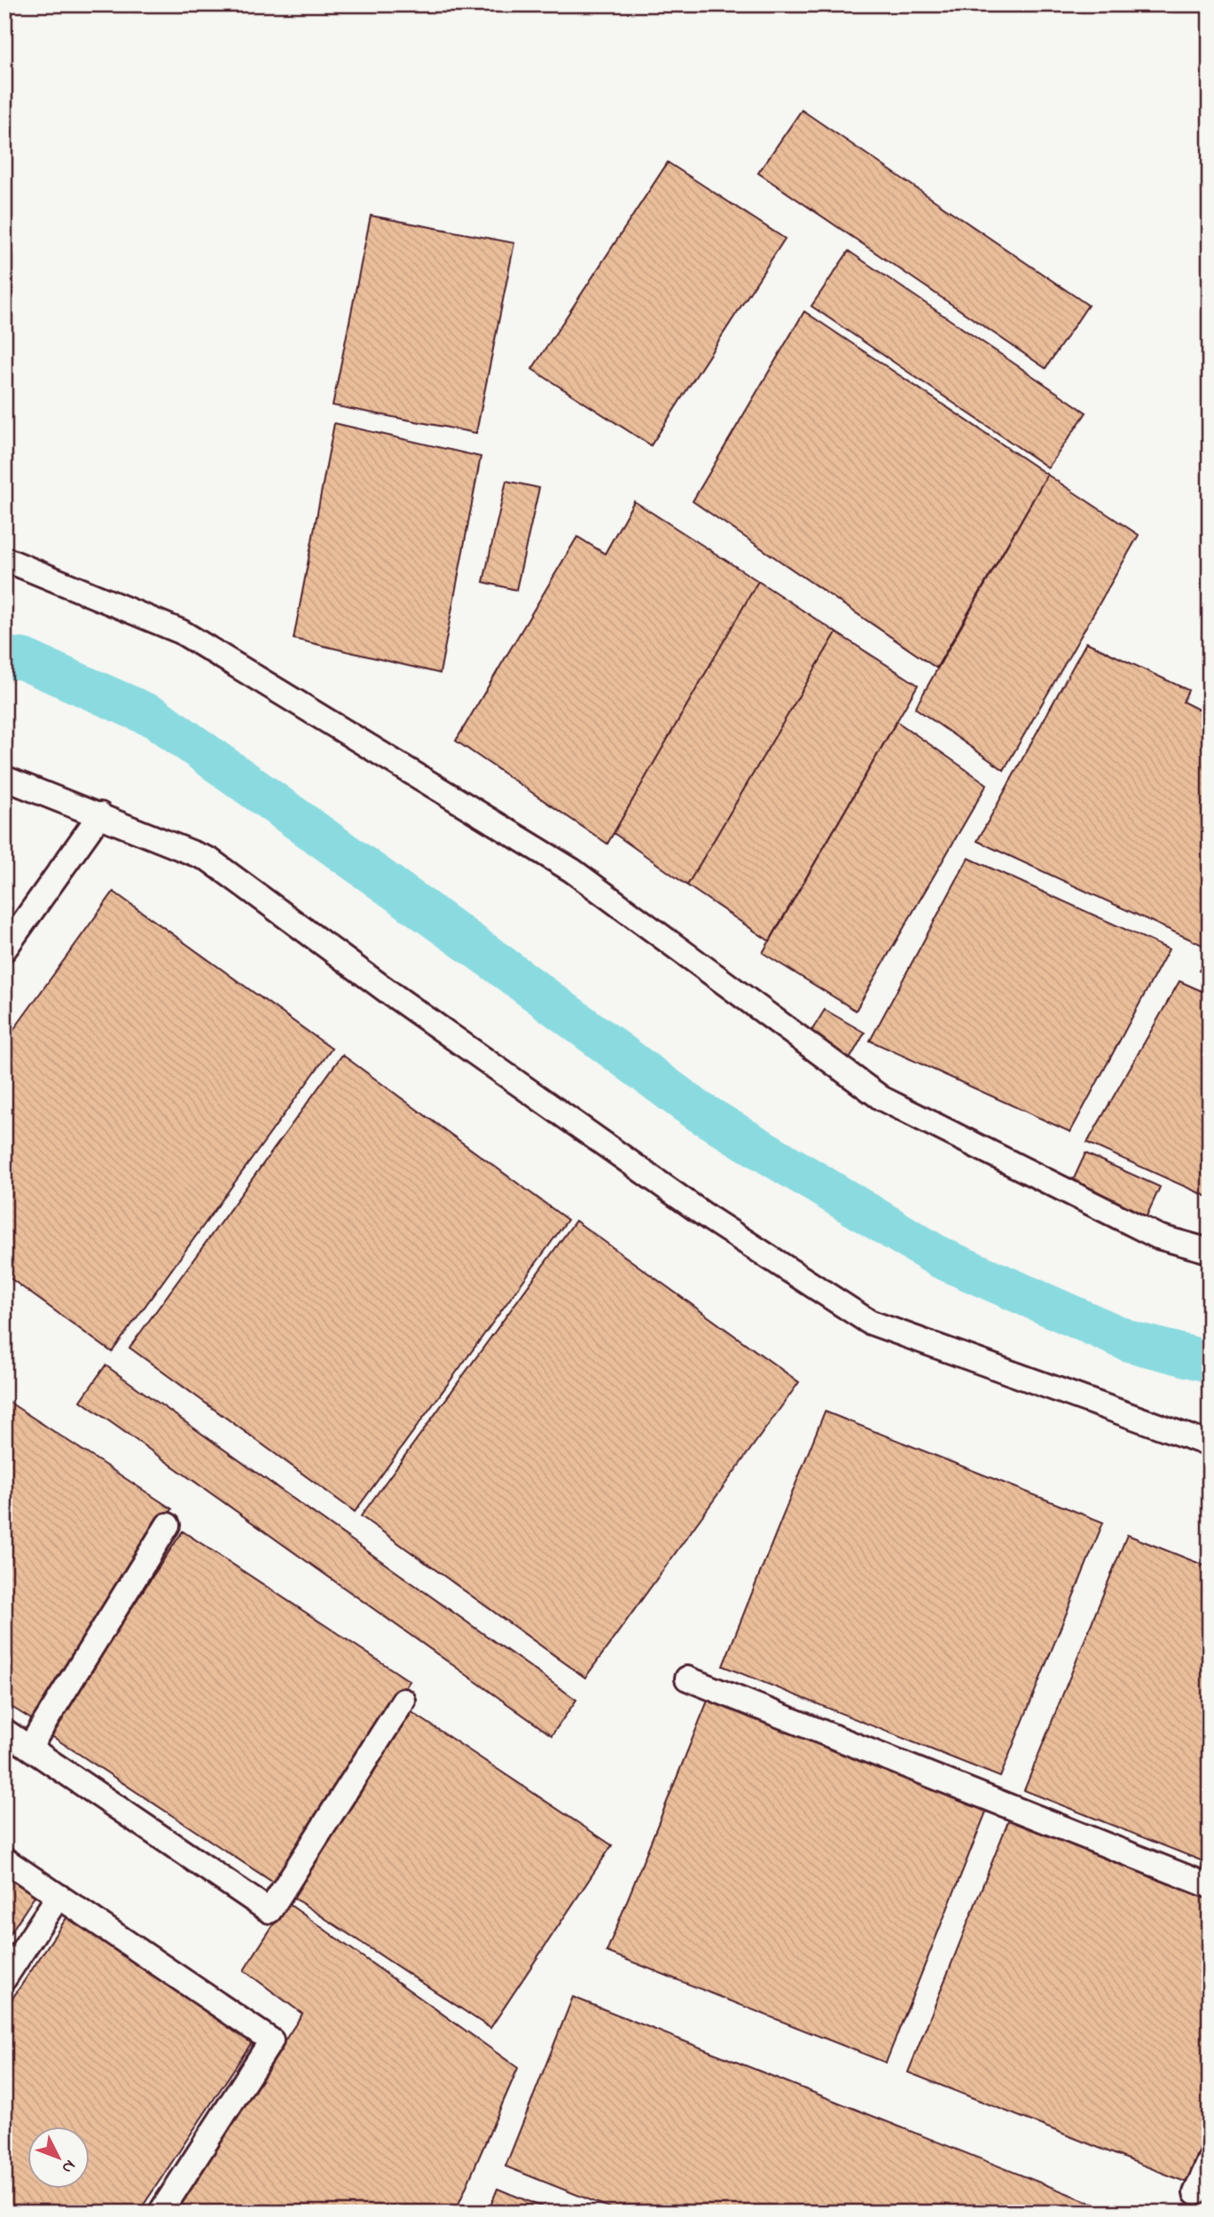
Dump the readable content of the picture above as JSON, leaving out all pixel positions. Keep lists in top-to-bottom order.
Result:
{
  "north": "bottom right"
}
